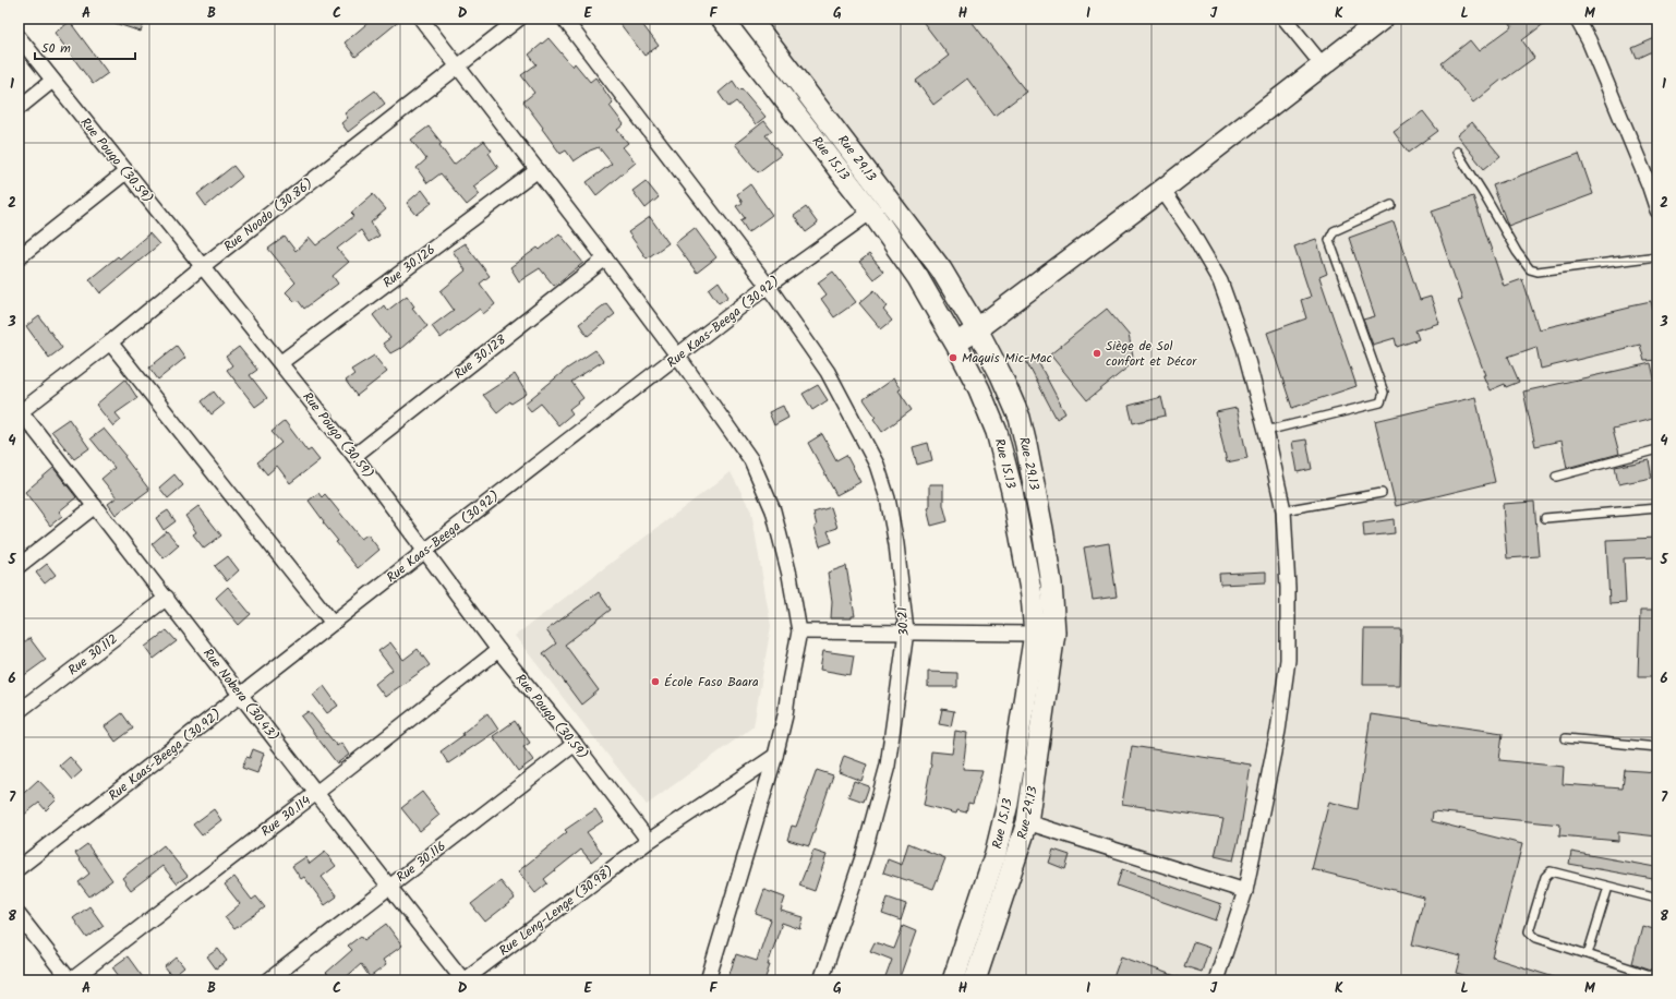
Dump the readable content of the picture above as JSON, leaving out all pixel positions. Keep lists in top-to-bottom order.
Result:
{
  "streets": {
    "main road": ["Rue 15.13", "Rue 29.13"],
    "street": [
      "Rue Pougo (30.59)",
      "Rue Noodo (30.86)",
      "Rue 30.126",
      "Rue Kaas-Beega (30.92)",
      "Rue 30.128",
      "30.21",
      "Rue 30.112",
      "Rue Nobera (30.43)",
      "Rue 30.114",
      "Rue 30.116",
      "Rue Leng-Lenge (30.98)"
    ]
  },
  "crossings": [
    ["Rue 15.13", "Rue Kaas-Beega (30.92)"],
    ["Rue Pougo (30.59)", "Rue Noodo (30.86)"],
    ["Rue Pougo (30.59)", "Rue 30.126"],
    ["Rue Pougo (30.59)", "Rue Kaas-Beega (30.92)"],
    ["Rue Pougo (30.59)", "Rue 30.128"],
    ["Rue Pougo (30.59)", "Rue 30.114"],
    ["Rue Pougo (30.59)", "Rue 30.116"],
    ["Rue Pougo (30.59)", "Rue Leng-Lenge (30.98)"],
    ["Rue Noodo (30.86)", "Rue Nobera (30.43)"],
    ["Rue Kaas-Beega (30.92)", "30.21"],
    ["Rue Kaas-Beega (30.92)", "Rue Nobera (30.43)"],
    ["Rue 30.112", "Rue Nobera (30.43)"],
    ["Rue Nobera (30.43)", "Rue 30.114"],
    ["Rue Nobera (30.43)", "Rue 30.116"],
    ["Rue Nobera (30.43)", "Rue Leng-Lenge (30.98)"]
  ],
  "places": ["Siège de Sol confort et Décor", "Maquis Mic-Mac", "École Faso Baara"],
  "scale_bar": "50 m",
  "grid": {
    "columns": [
      "A",
      "B",
      "C",
      "D",
      "E",
      "F",
      "G",
      "H",
      "I",
      "J",
      "K",
      "L",
      "M"
    ],
    "rows": [
      "1",
      "2",
      "3",
      "4",
      "5",
      "6",
      "7",
      "8"
    ]
  }
}
